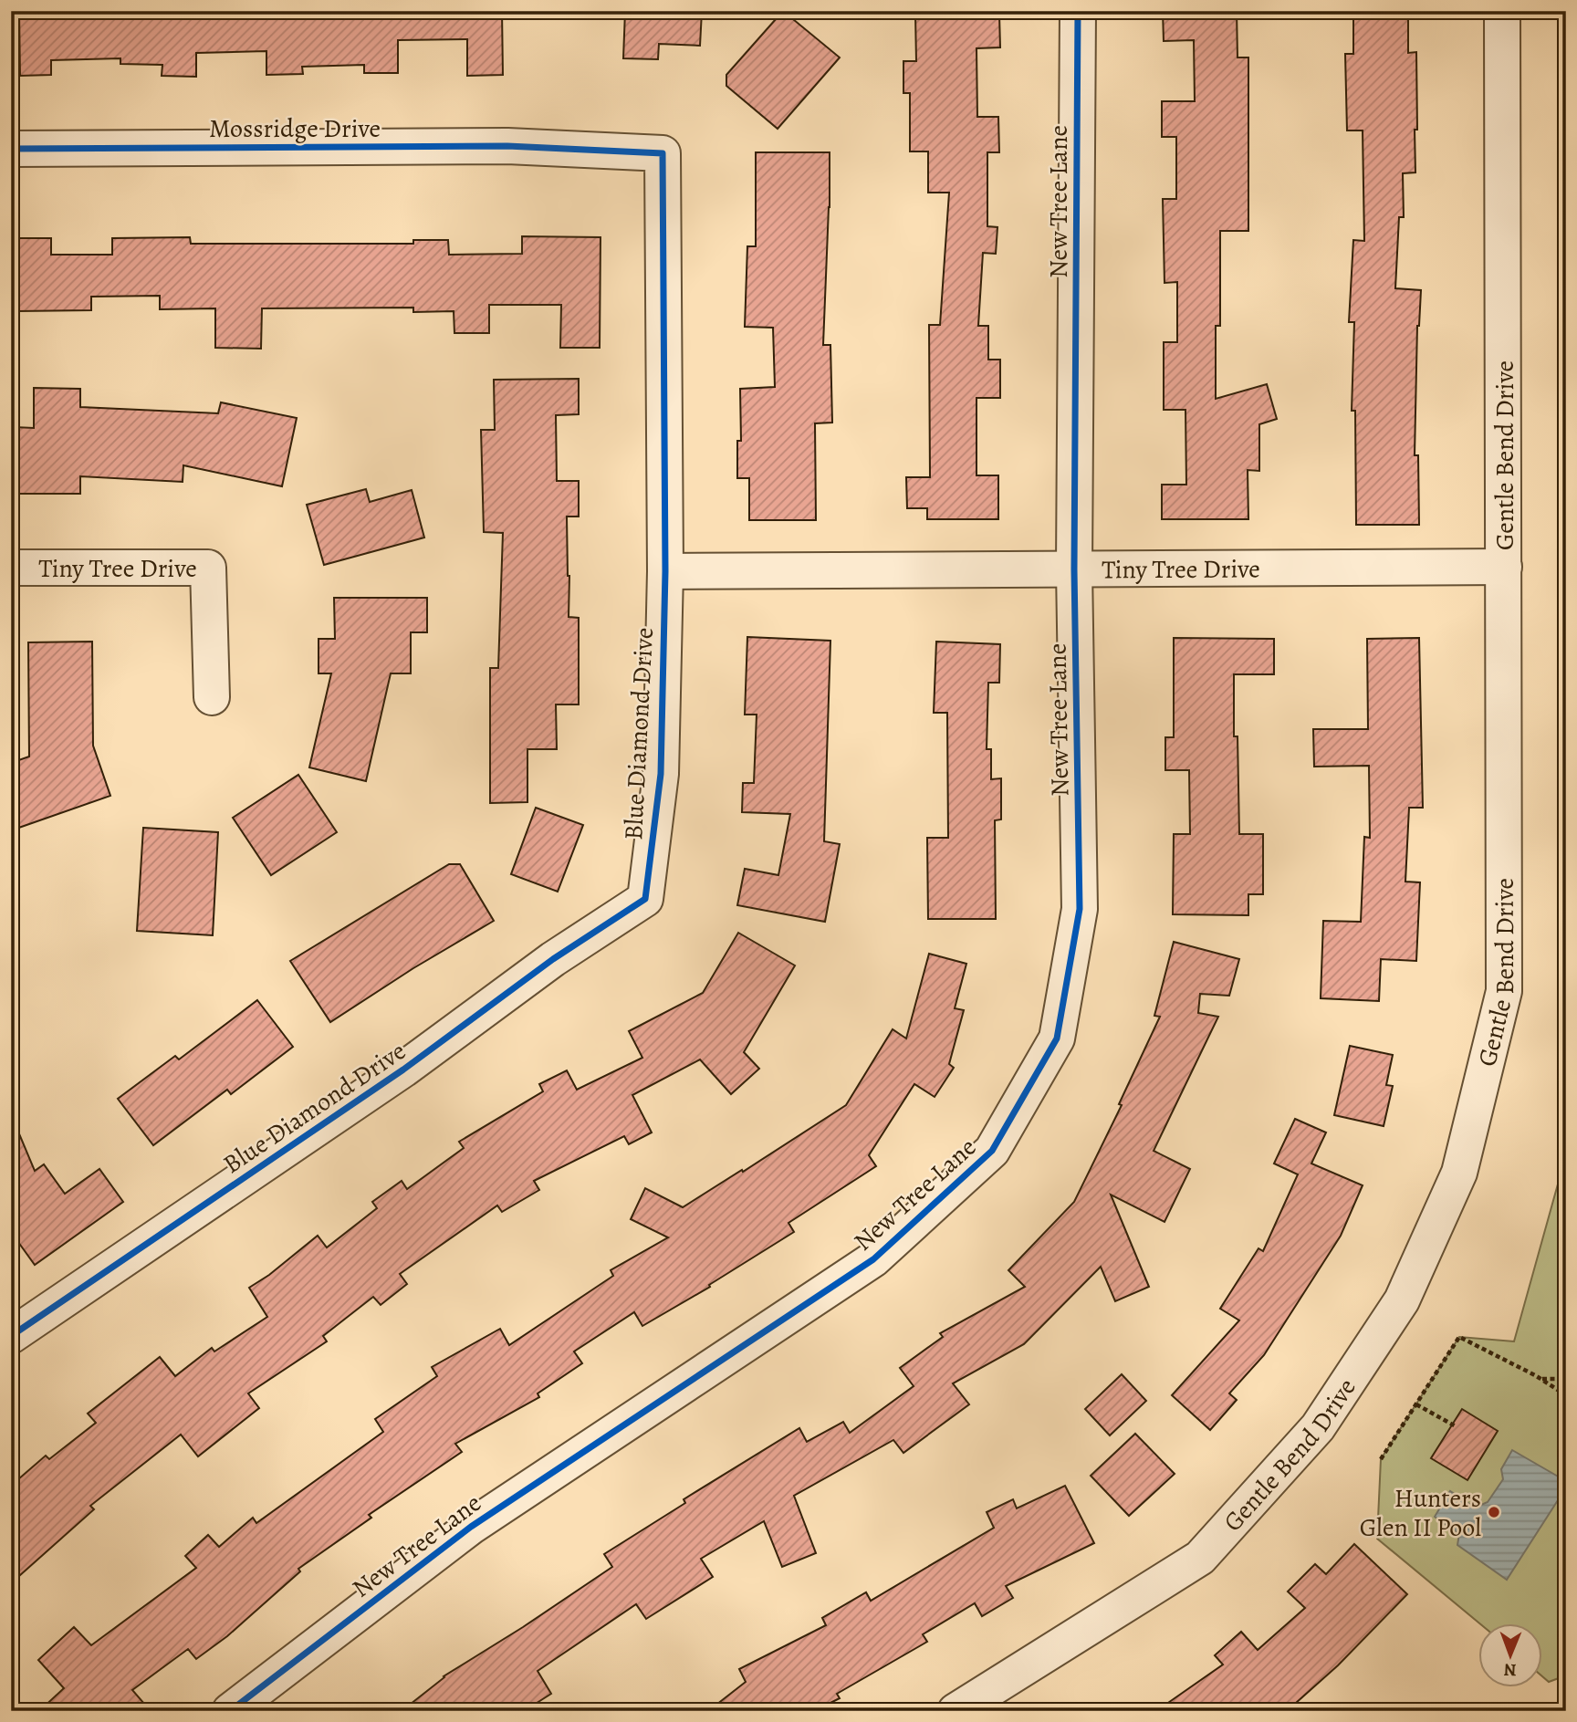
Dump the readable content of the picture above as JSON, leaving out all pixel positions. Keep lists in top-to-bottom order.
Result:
{
  "streets": {
    "street": [
      "Mossridge Drive",
      "New Tree Lane",
      "Gentle Bend Drive",
      "Tiny Tree Drive",
      "Blue Diamond Drive"
    ]
  },
  "crossings": [
    ["Mossridge Drive", "Blue Diamond Drive"],
    ["New Tree Lane", "Tiny Tree Drive"],
    ["Gentle Bend Drive", "Tiny Tree Drive"],
    ["Tiny Tree Drive", "Blue Diamond Drive"]
  ],
  "places": ["Hunters Glen II Pool"],
  "north": "bottom"
}
